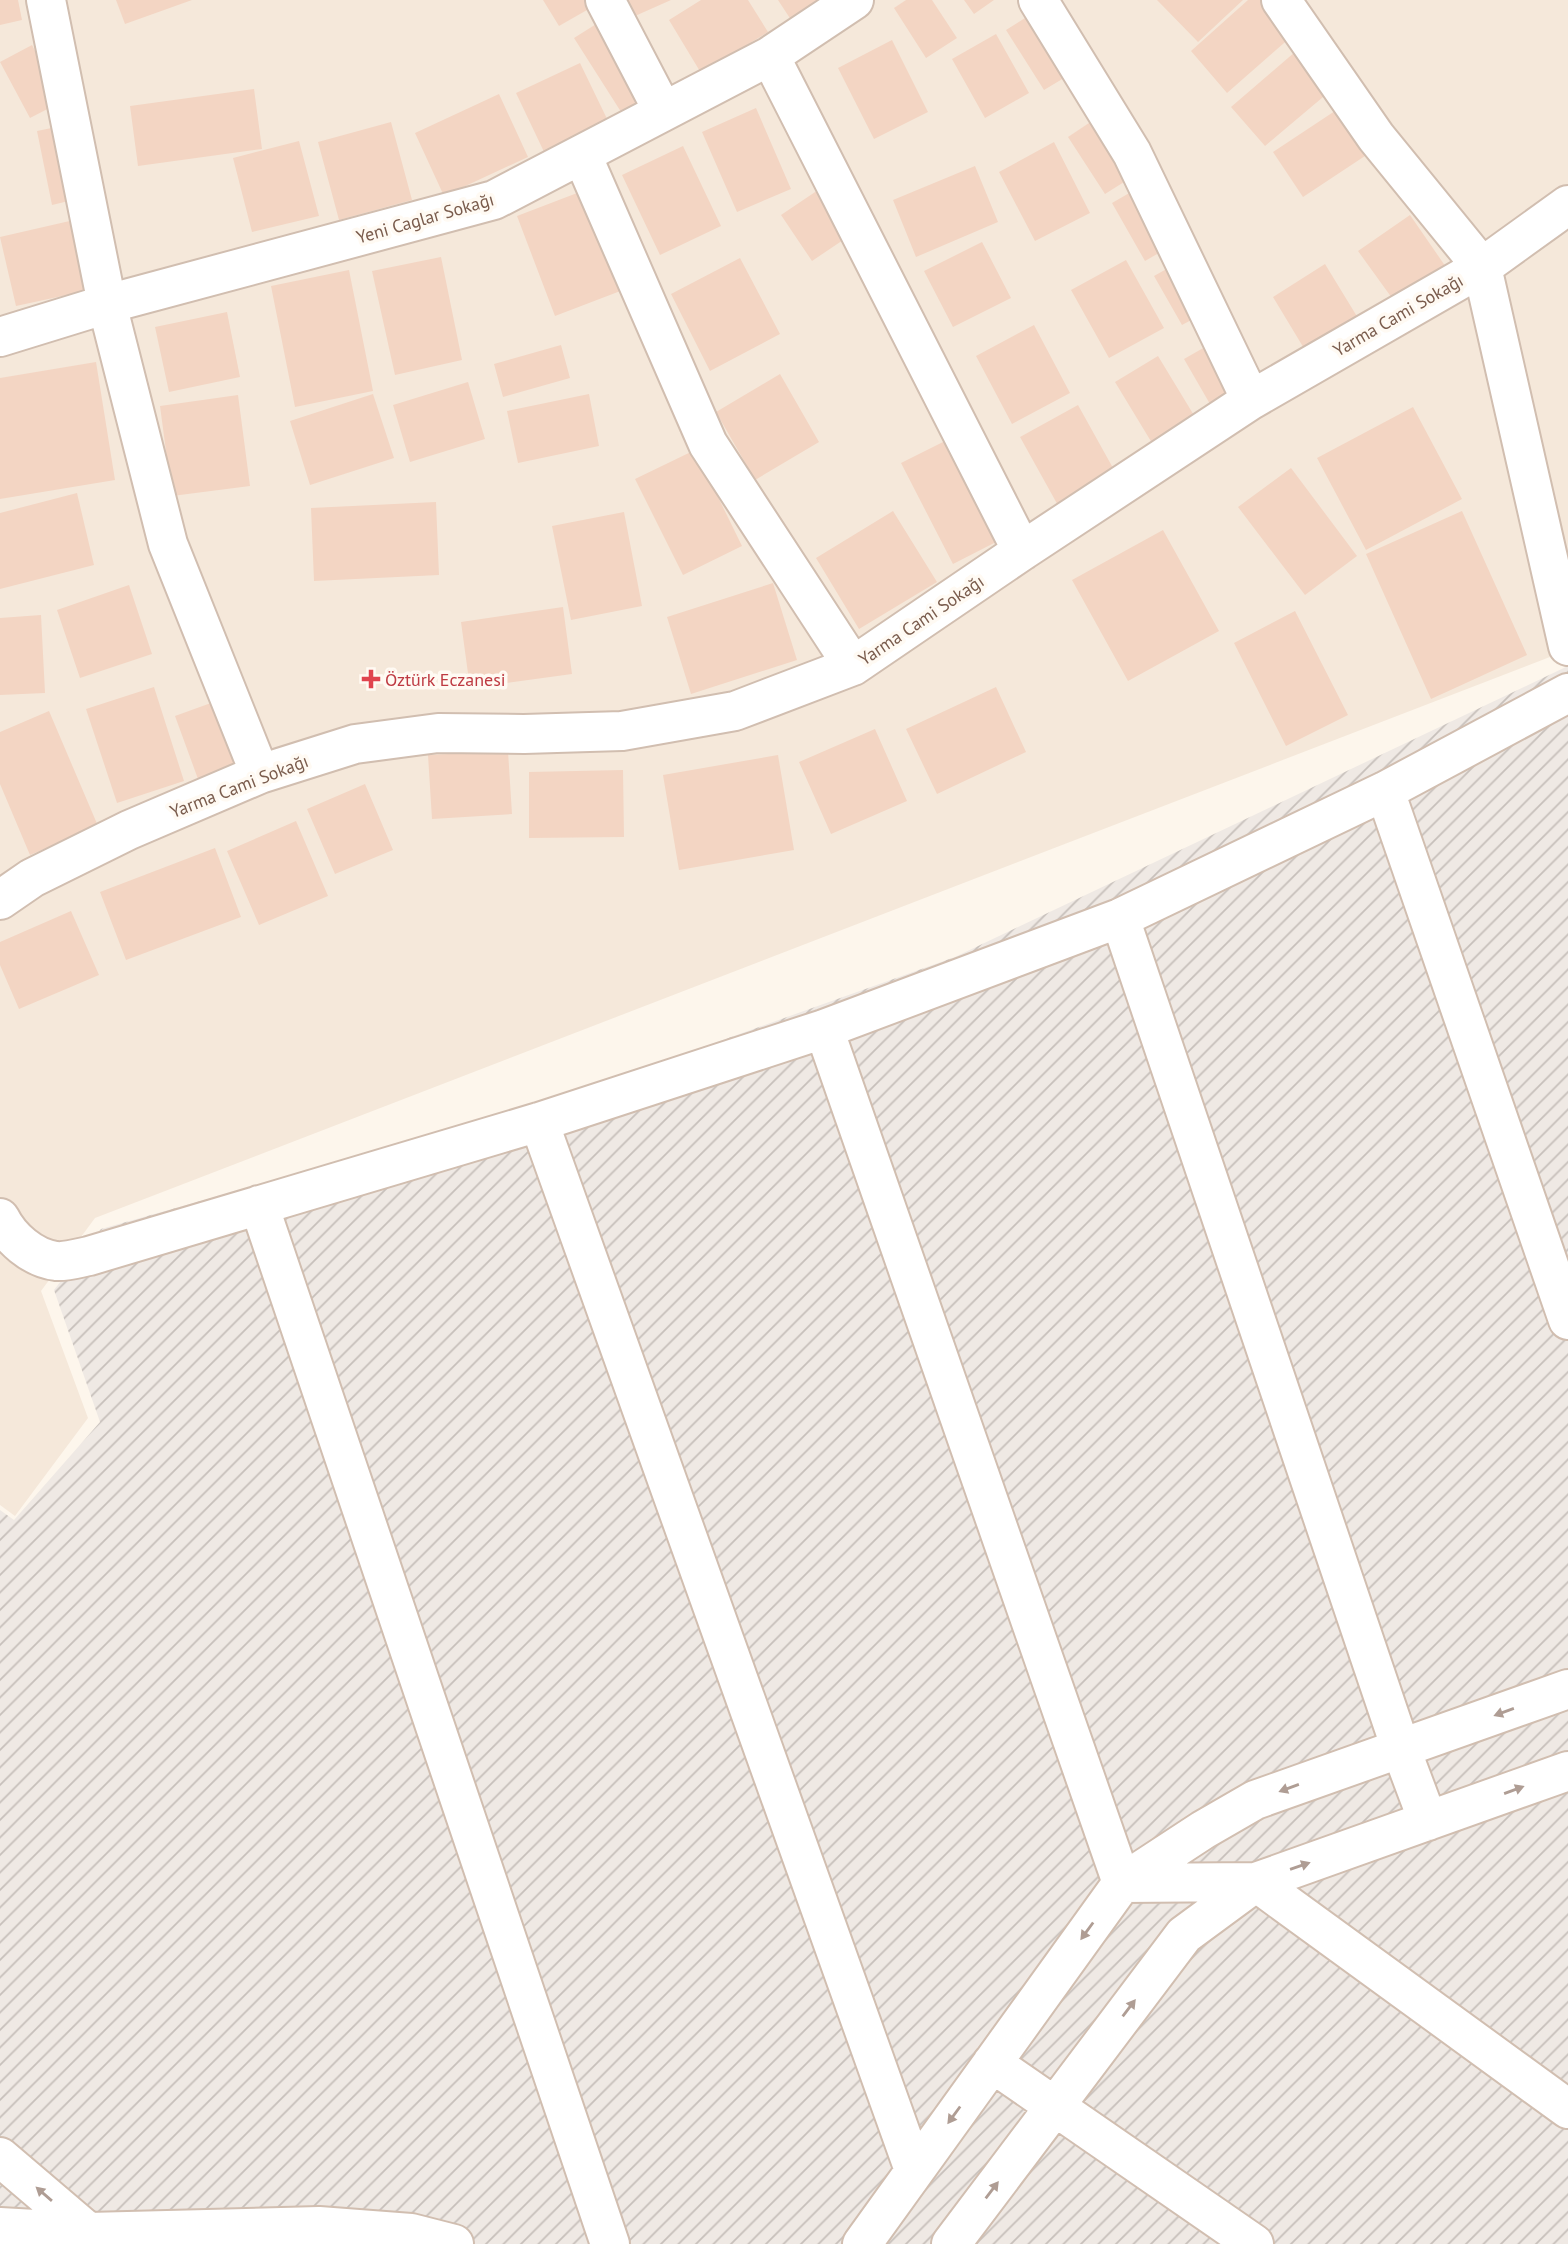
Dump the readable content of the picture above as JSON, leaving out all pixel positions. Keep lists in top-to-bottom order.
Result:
{
  "streets": {
    "street": ["Yeni Caglar Sokağı", "Yarma Cami Sokağı"]
  },
  "places": {
    "health": ["Öztürk Eczanesi"]
  }
}
